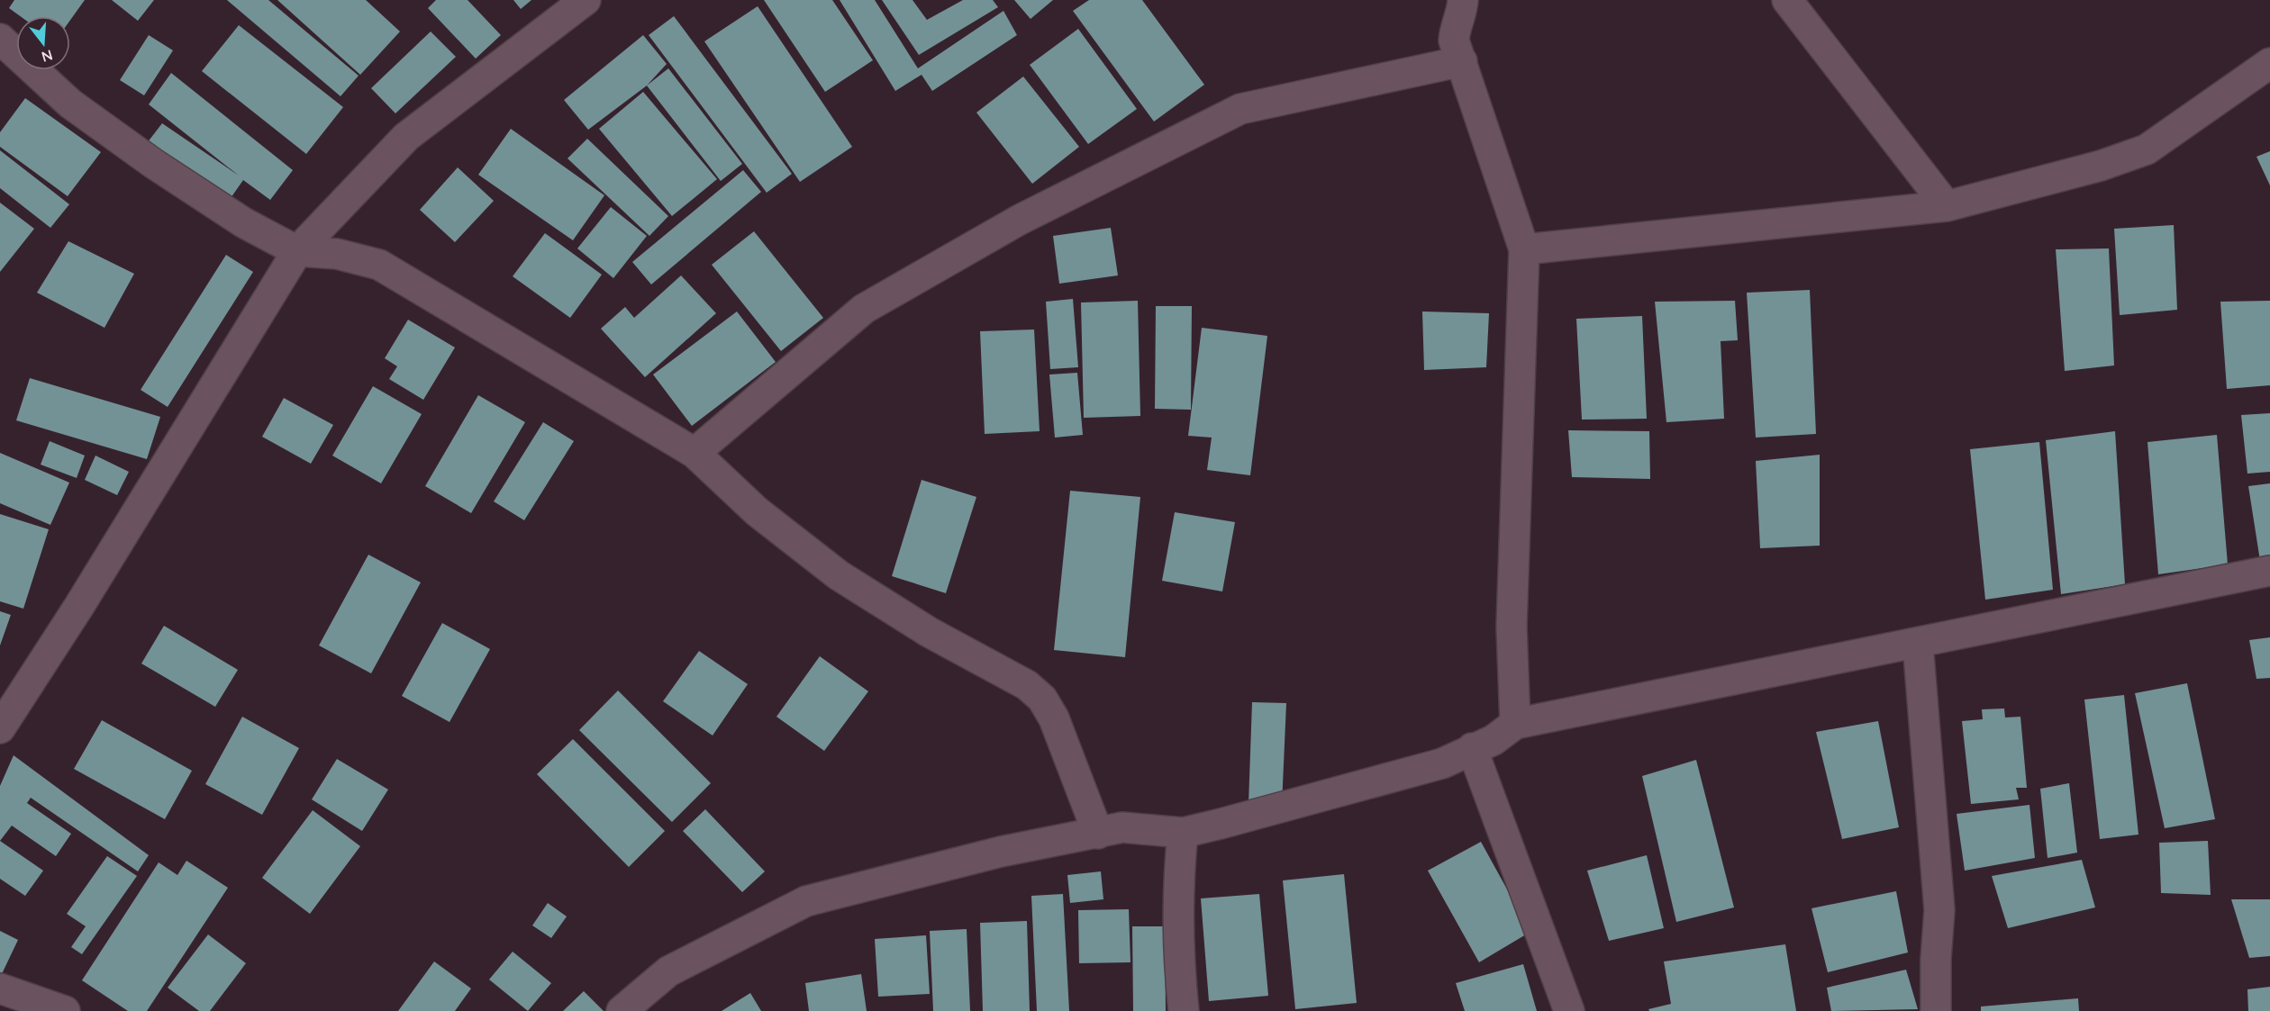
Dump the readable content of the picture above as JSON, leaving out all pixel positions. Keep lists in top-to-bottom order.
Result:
{
  "north": "bottom"
}
